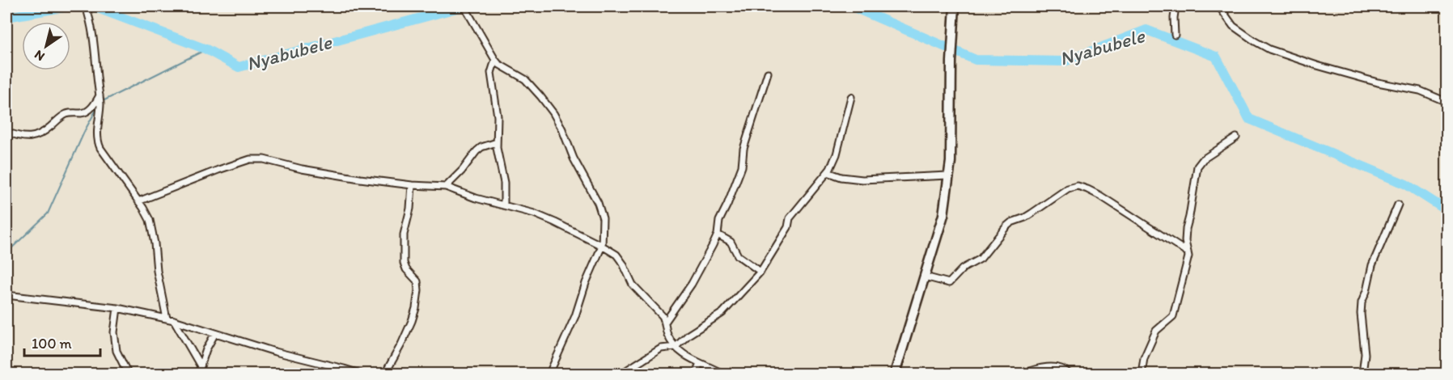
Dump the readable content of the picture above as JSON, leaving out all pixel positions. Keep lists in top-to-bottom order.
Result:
{
  "water": ["Nyabubele"],
  "scale_bar": "100 m",
  "north": "bottom left"
}
